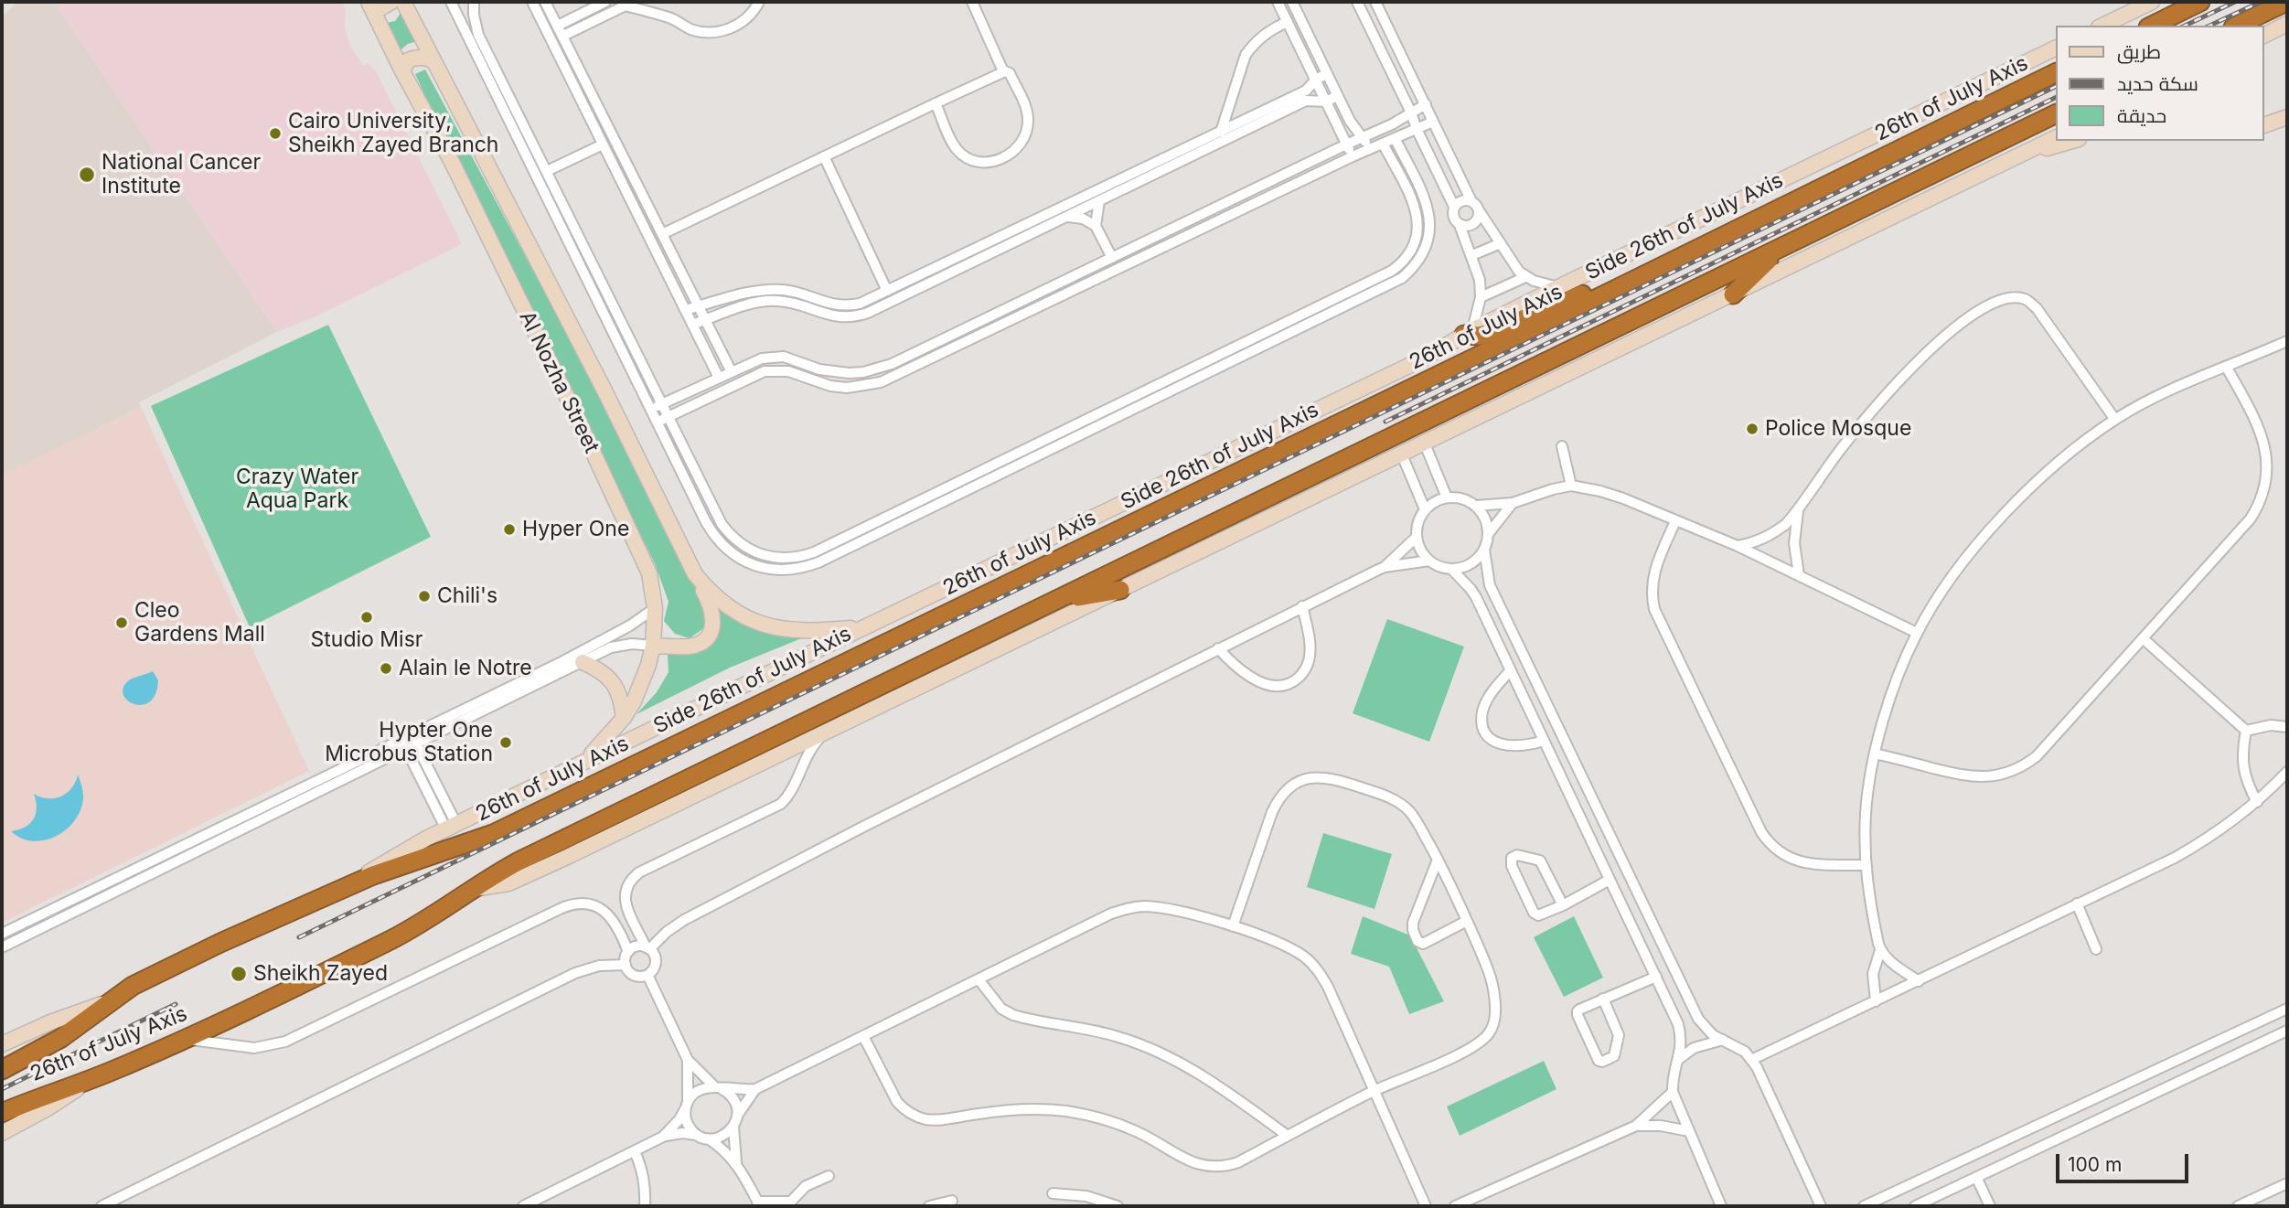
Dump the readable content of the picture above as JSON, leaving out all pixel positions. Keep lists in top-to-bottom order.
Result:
{
  "streets": {
    "highway": ["26th of July Axis"],
    "main road": ["Side 26th of July Axis", "Al Nozha Street"]
  },
  "crossings": [
    ["26th of July Axis", "Side 26th of July Axis"],
    ["Side 26th of July Axis", "Al Nozha Street"]
  ],
  "parks": ["Crazy Water Aqua Park"],
  "places": [
    "Cairo University, Sheikh Zayed Branch",
    "National Cancer Institute",
    "Police Mosque",
    "Hyper One",
    "Chili's",
    "Studio Misr",
    "Cleo Gardens Mall",
    "Alain le Notre",
    "Hypter One Microbus Station",
    "Sheikh Zayed"
  ],
  "legend": ["طريق", "سكة حديد", "حديقة"],
  "scale_bar": "100 m"
}
